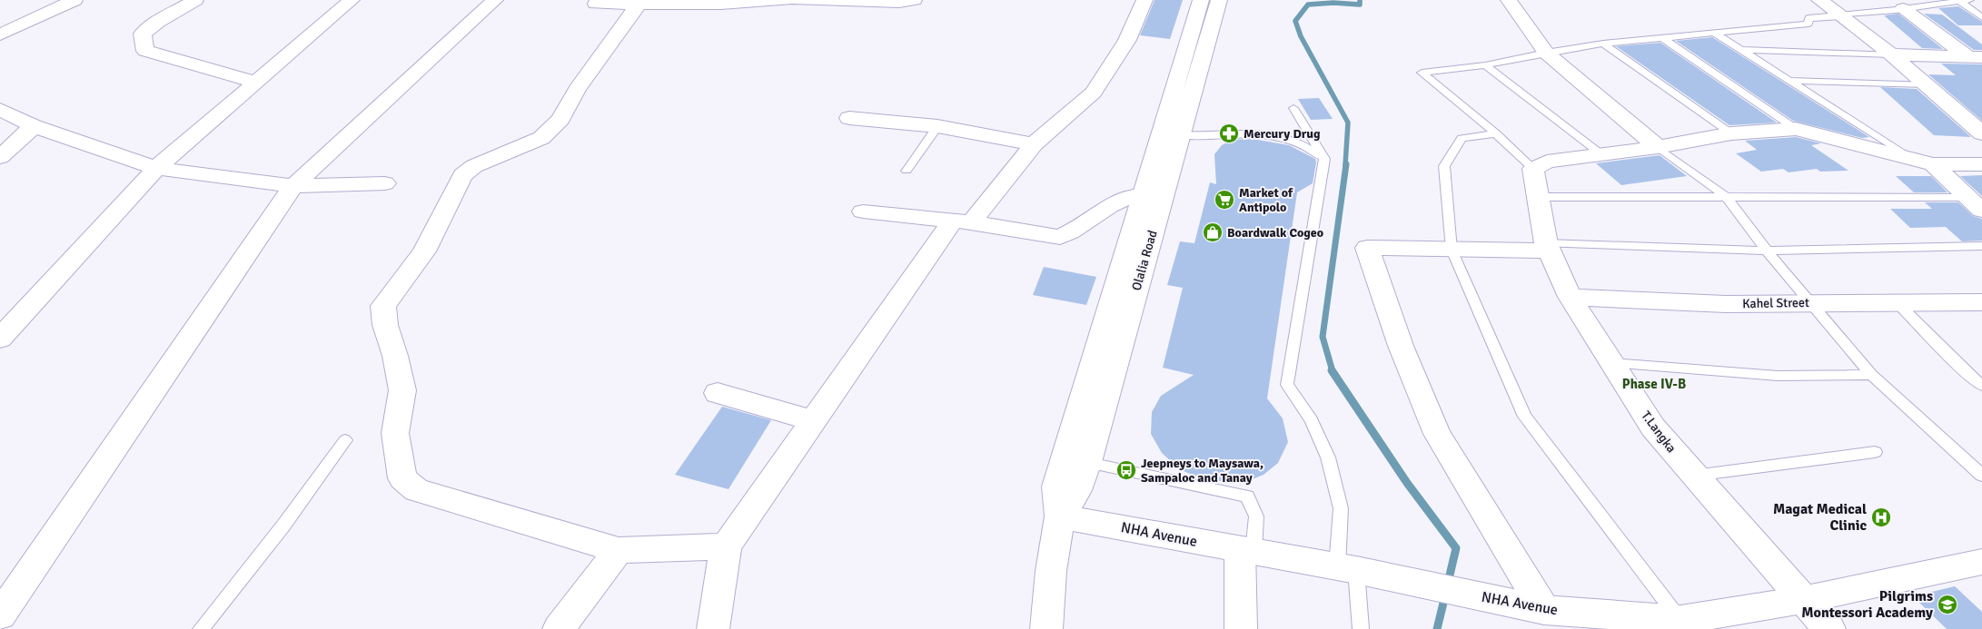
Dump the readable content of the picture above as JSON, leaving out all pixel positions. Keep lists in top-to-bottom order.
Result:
{
  "streets": {
    "street": [
      "Olalia Road",
      "Kahel Street",
      "T.Langka",
      "NHA Avenue"
    ]
  },
  "crossings": [
    ["Olalia Road", "NHA Avenue"],
    ["Kahel Street", "T.Langka"],
    ["T.Langka", "NHA Avenue"]
  ],
  "districts": ["Phase IV-B"],
  "places": {
    "pharmacy": ["Mercury Drug"],
    "supermarket": ["Market of Antipolo"],
    "shop": ["Boardwalk Cogeo"],
    "bus stop": ["Jeepneys to Maysawa, Sampaloc and Tanay"],
    "hospital": ["Magat Medical Clinic"],
    "school or university": ["Pilgrims Montessori Academy"]
  }
}
